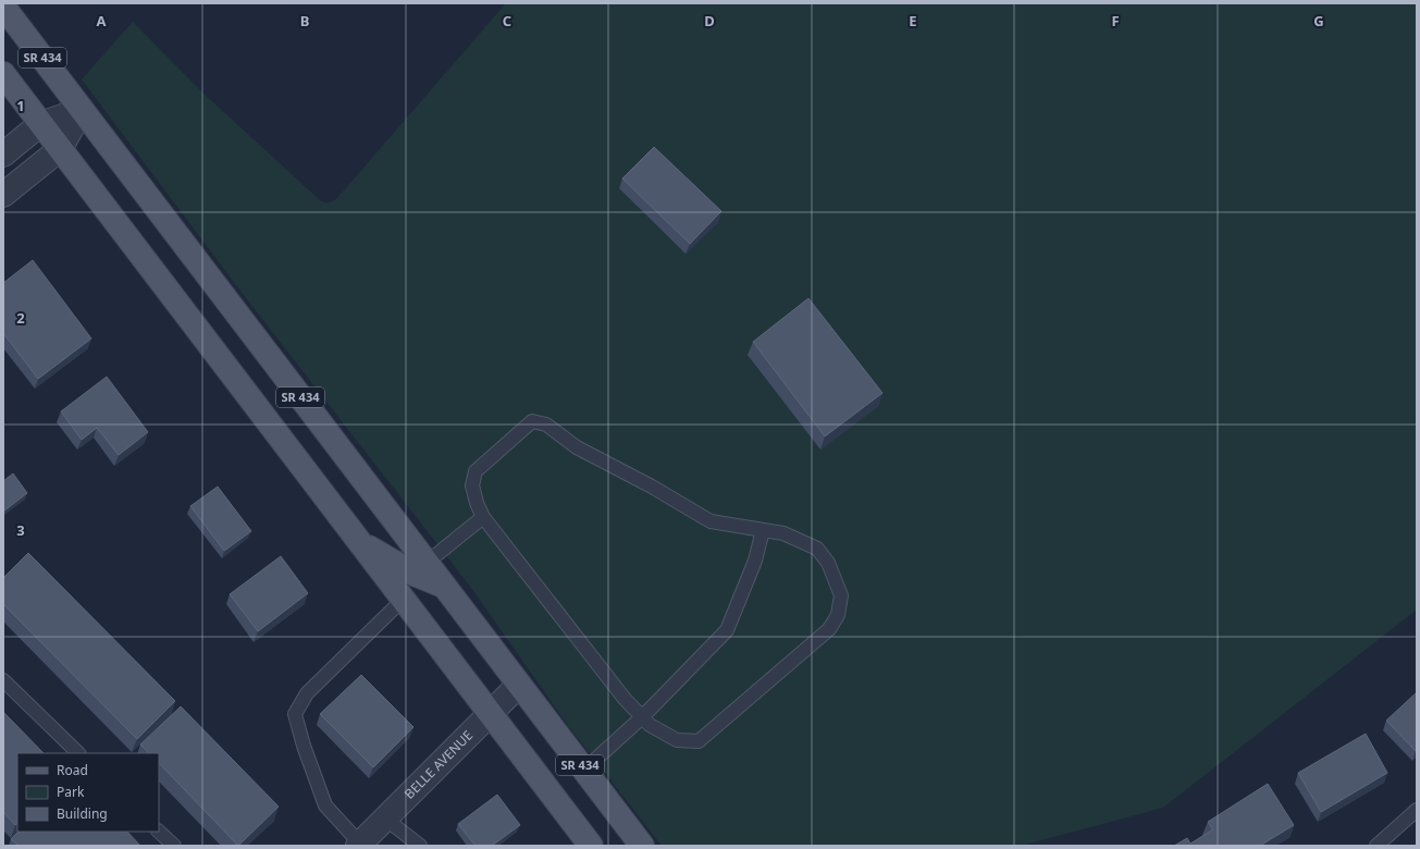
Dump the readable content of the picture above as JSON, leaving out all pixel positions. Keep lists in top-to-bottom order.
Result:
{
  "streets": {
    "main road": ["SR 434"],
    "street": ["BELLE AVENUE"]
  },
  "crossings": [
    ["SR 434", "BELLE AVENUE"]
  ],
  "legend": ["Road", "Park", "Building"],
  "grid": {
    "columns": [
      "A",
      "B",
      "C",
      "D",
      "E",
      "F",
      "G"
    ],
    "rows": ["1", "2", "3"]
  }
}
